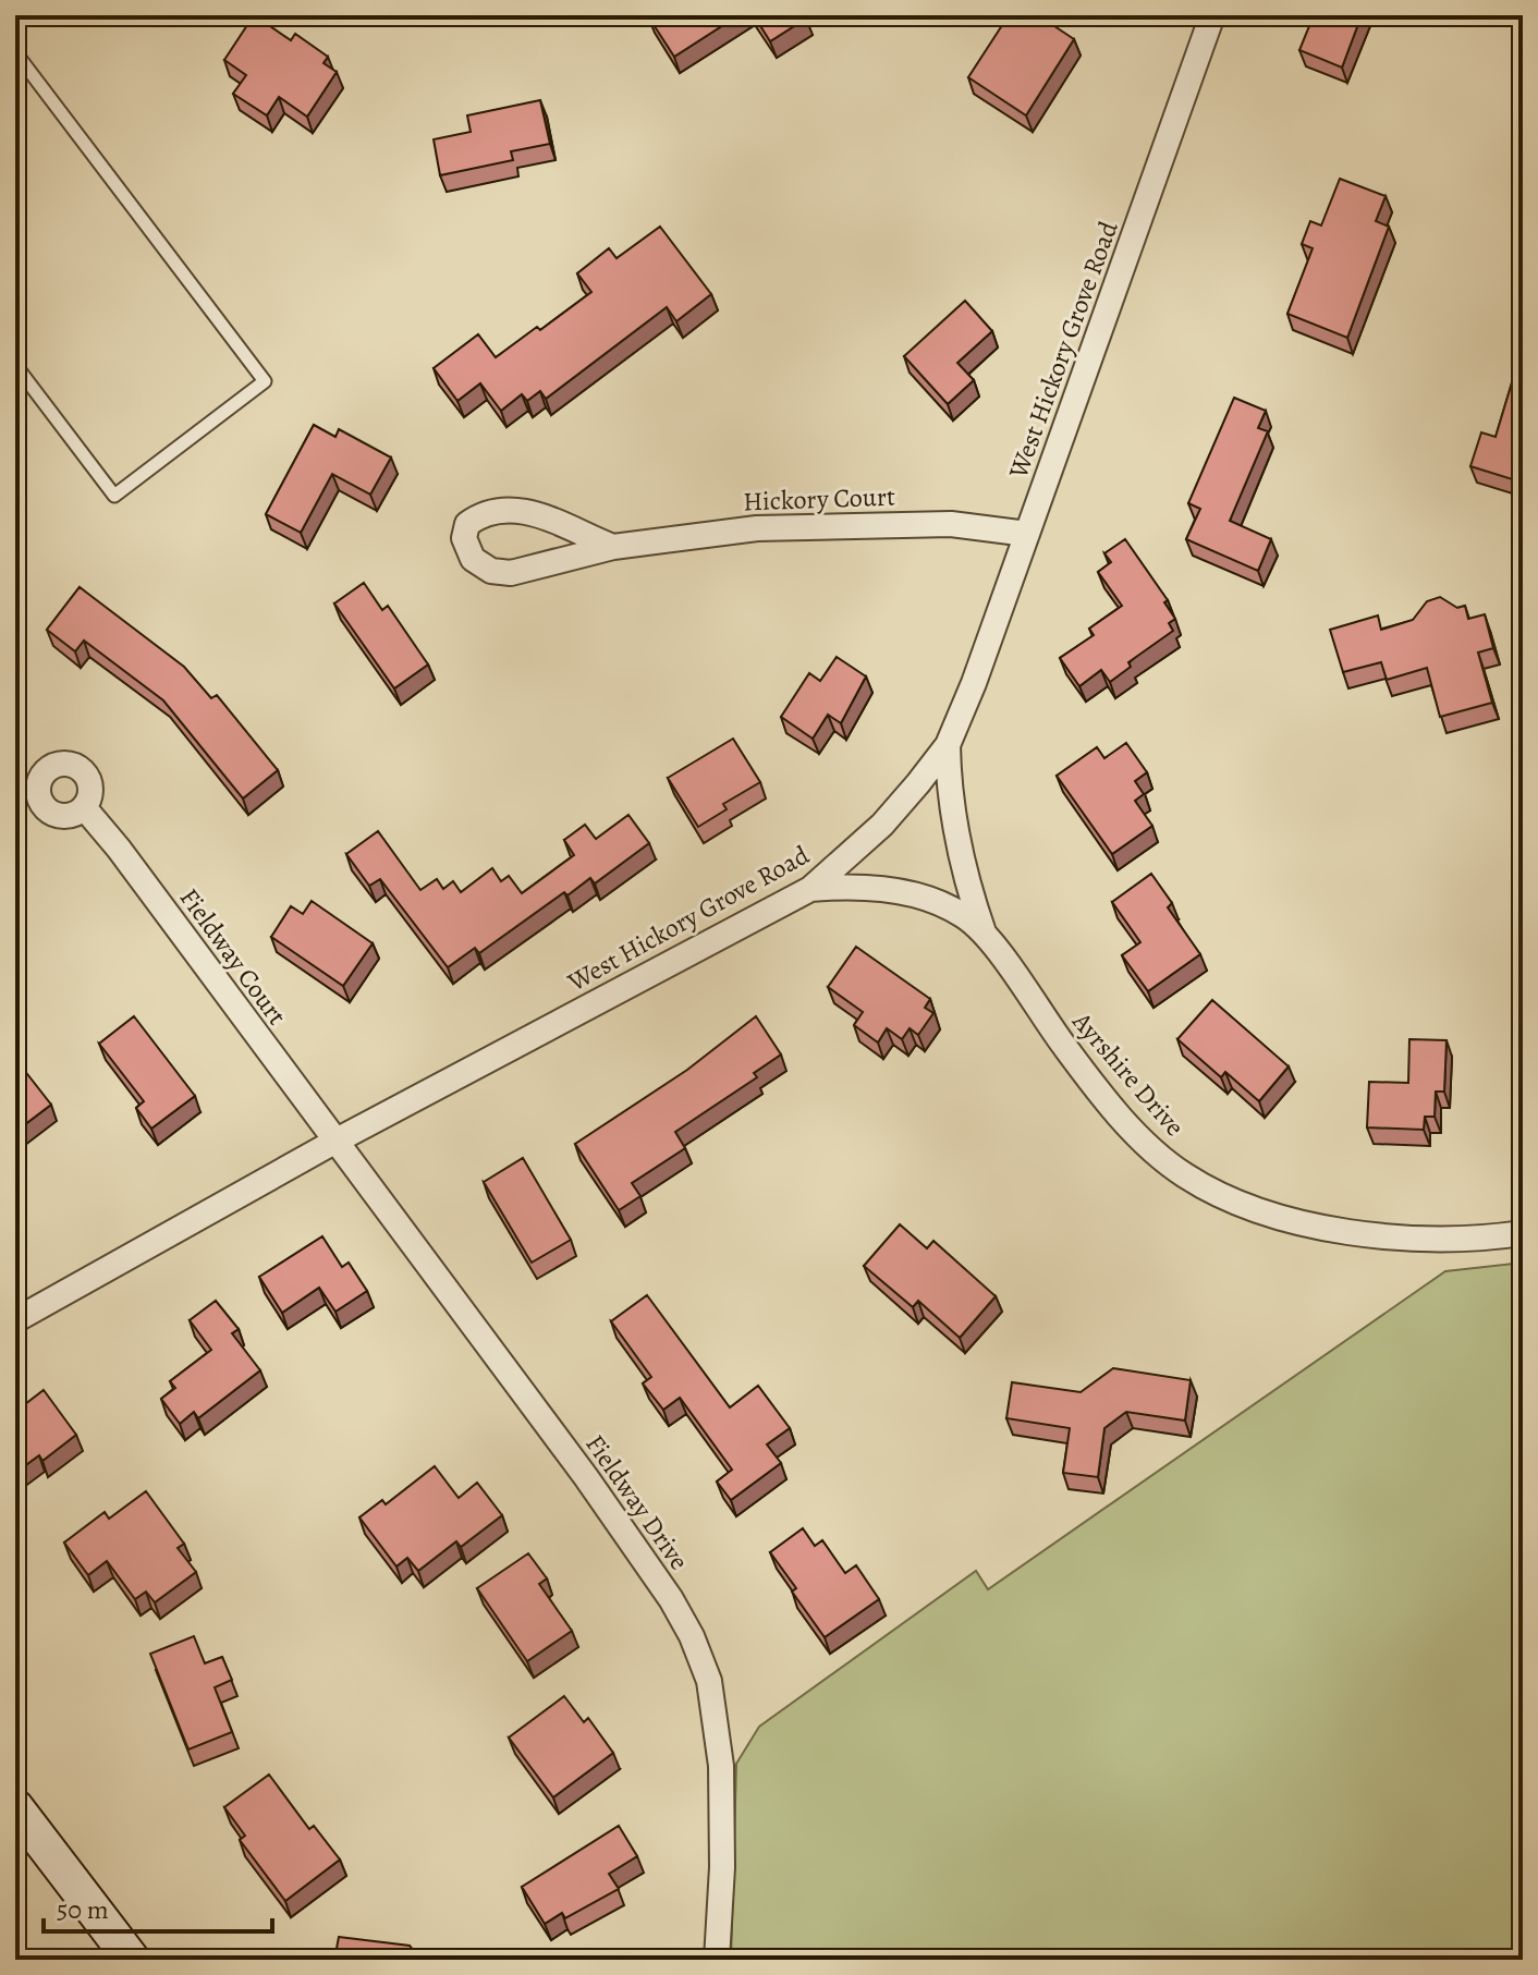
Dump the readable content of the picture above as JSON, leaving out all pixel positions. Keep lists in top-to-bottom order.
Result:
{
  "streets": {
    "street": [
      "West Hickory Grove Road",
      "Hickory Court",
      "Fieldway Court",
      "Ayrshire Drive",
      "Fieldway Drive"
    ]
  },
  "crossings": [
    ["West Hickory Grove Road", "Hickory Court"],
    ["West Hickory Grove Road", "Fieldway Court"],
    ["West Hickory Grove Road", "Ayrshire Drive"],
    ["West Hickory Grove Road", "Fieldway Drive"],
    ["Fieldway Court", "Fieldway Drive"]
  ],
  "scale_bar": "50 m"
}
